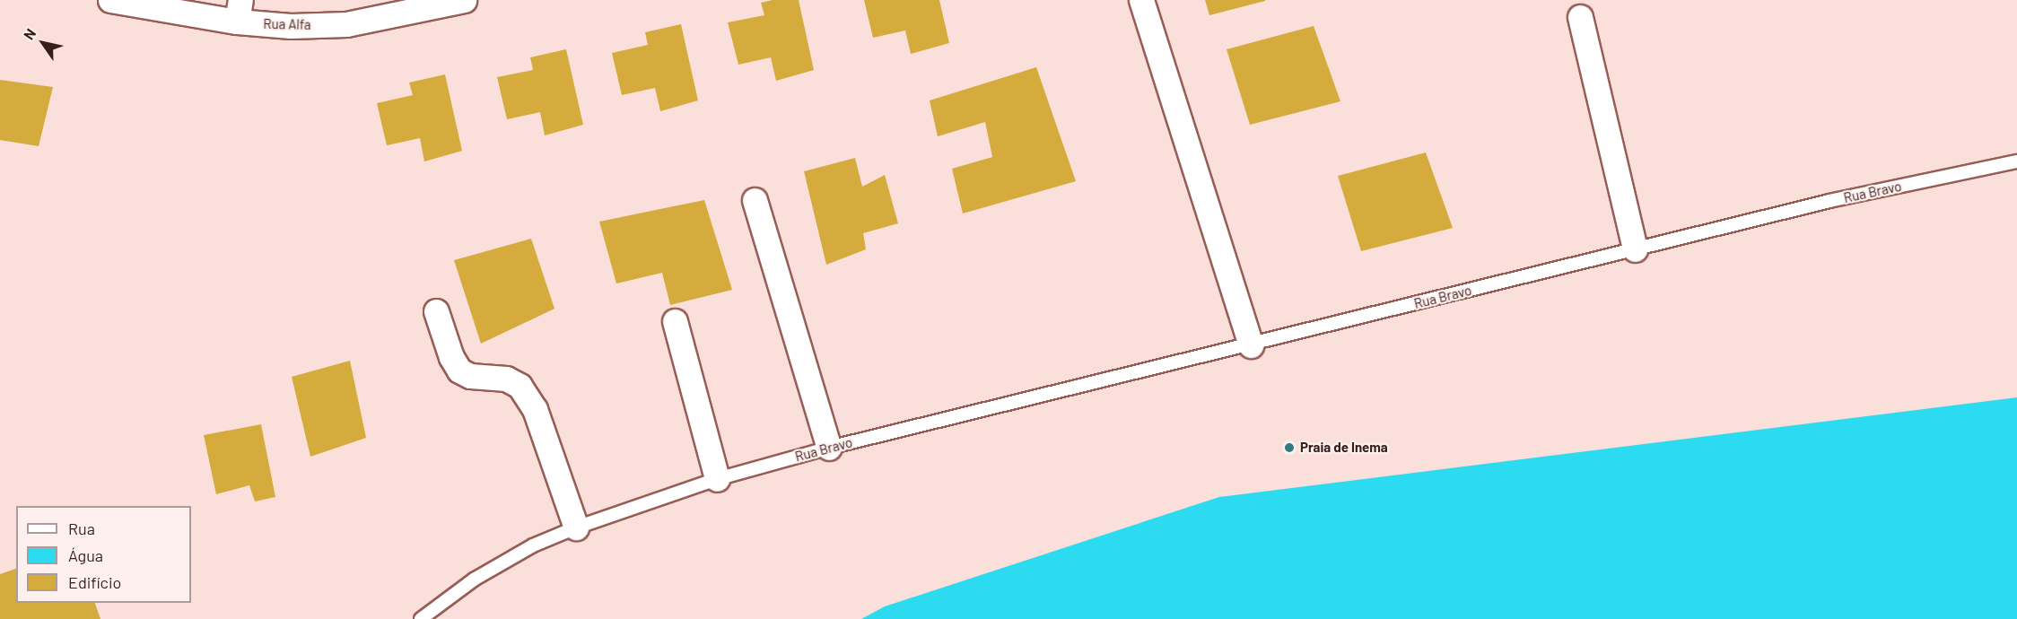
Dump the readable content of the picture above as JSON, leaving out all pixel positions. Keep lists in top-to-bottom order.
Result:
{
  "streets": {
    "street": ["Rua Alfa"],
    "lane": ["Rua Bravo"]
  },
  "places": ["Praia de Inema"],
  "legend": ["Rua", "Água", "Edifício"],
  "north": "top left"
}
